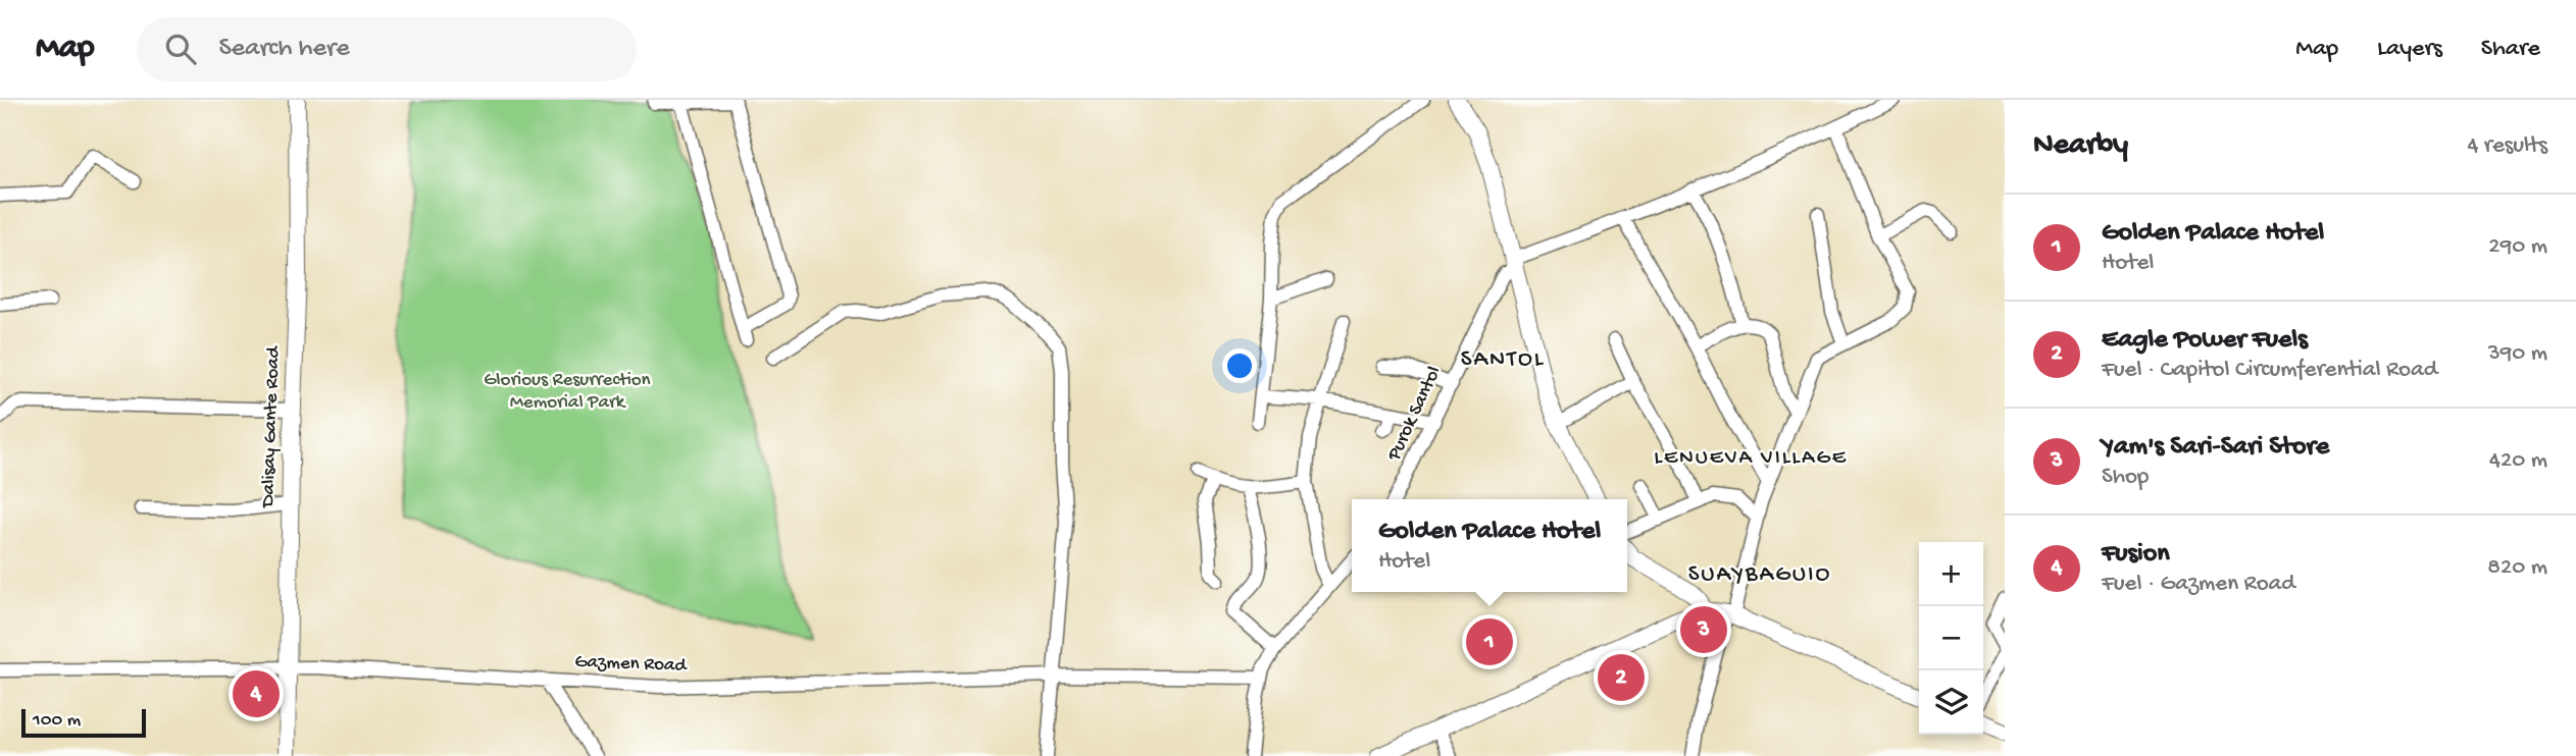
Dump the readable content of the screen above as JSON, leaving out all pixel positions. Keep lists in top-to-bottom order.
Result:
{
  "streets": {
    "main road": ["Dalisay Gante Road"],
    "street": ["Purok Santol", "Gazmen Road"]
  },
  "crossings": [
    ["Dalisay Gante Road", "Gazmen Road"]
  ],
  "districts": ["SANTOL", "LENUEVA VILLAGE", "SUAYBAGUIO"],
  "parks": ["Glorious Resurrection Memorial Park"],
  "scale_bar": "100 m",
  "page": {
    "header": "Map",
    "search": "Search here",
    "nav": ["Map", "Layers", "Share"],
    "heading": ["Nearby", "4 results"],
    "list": [
      {
        "mark": "1",
        "name": "Golden Palace Hotel",
        "note": "Hotel",
        "value": "290 m"
      },
      {
        "mark": "2",
        "name": "Eagle Power Fuels",
        "note": "Fuel · Capitol Circumferential Road",
        "value": "390 m"
      },
      {
        "mark": "3",
        "name": "Yam's Sari-Sari Store",
        "note": "Shop",
        "value": "420 m"
      },
      {
        "mark": "4",
        "name": "Fusion",
        "note": "Fuel · Gazmen Road",
        "value": "820 m"
      }
    ],
    "popup": ["Golden Palace Hotel", "Hotel"],
    "map_buttons": ["+", "−"],
    "pins": [
      "3",
      "1",
      "2",
      "4"
    ],
    "scale": "100 m"
  }
}
